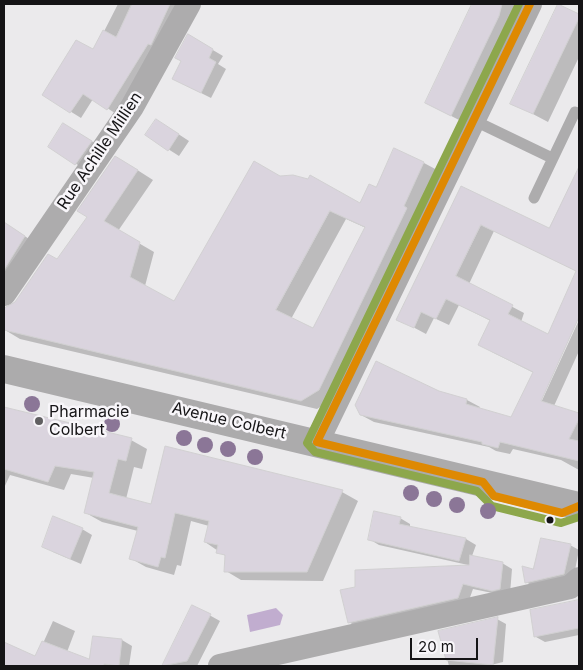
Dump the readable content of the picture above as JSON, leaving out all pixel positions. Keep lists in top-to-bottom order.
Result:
{
  "streets": {
    "street": ["Rue Achille Millien", "Avenue Colbert"]
  },
  "places": ["Pharmacie Colbert"],
  "scale_bar": "20 m"
}
